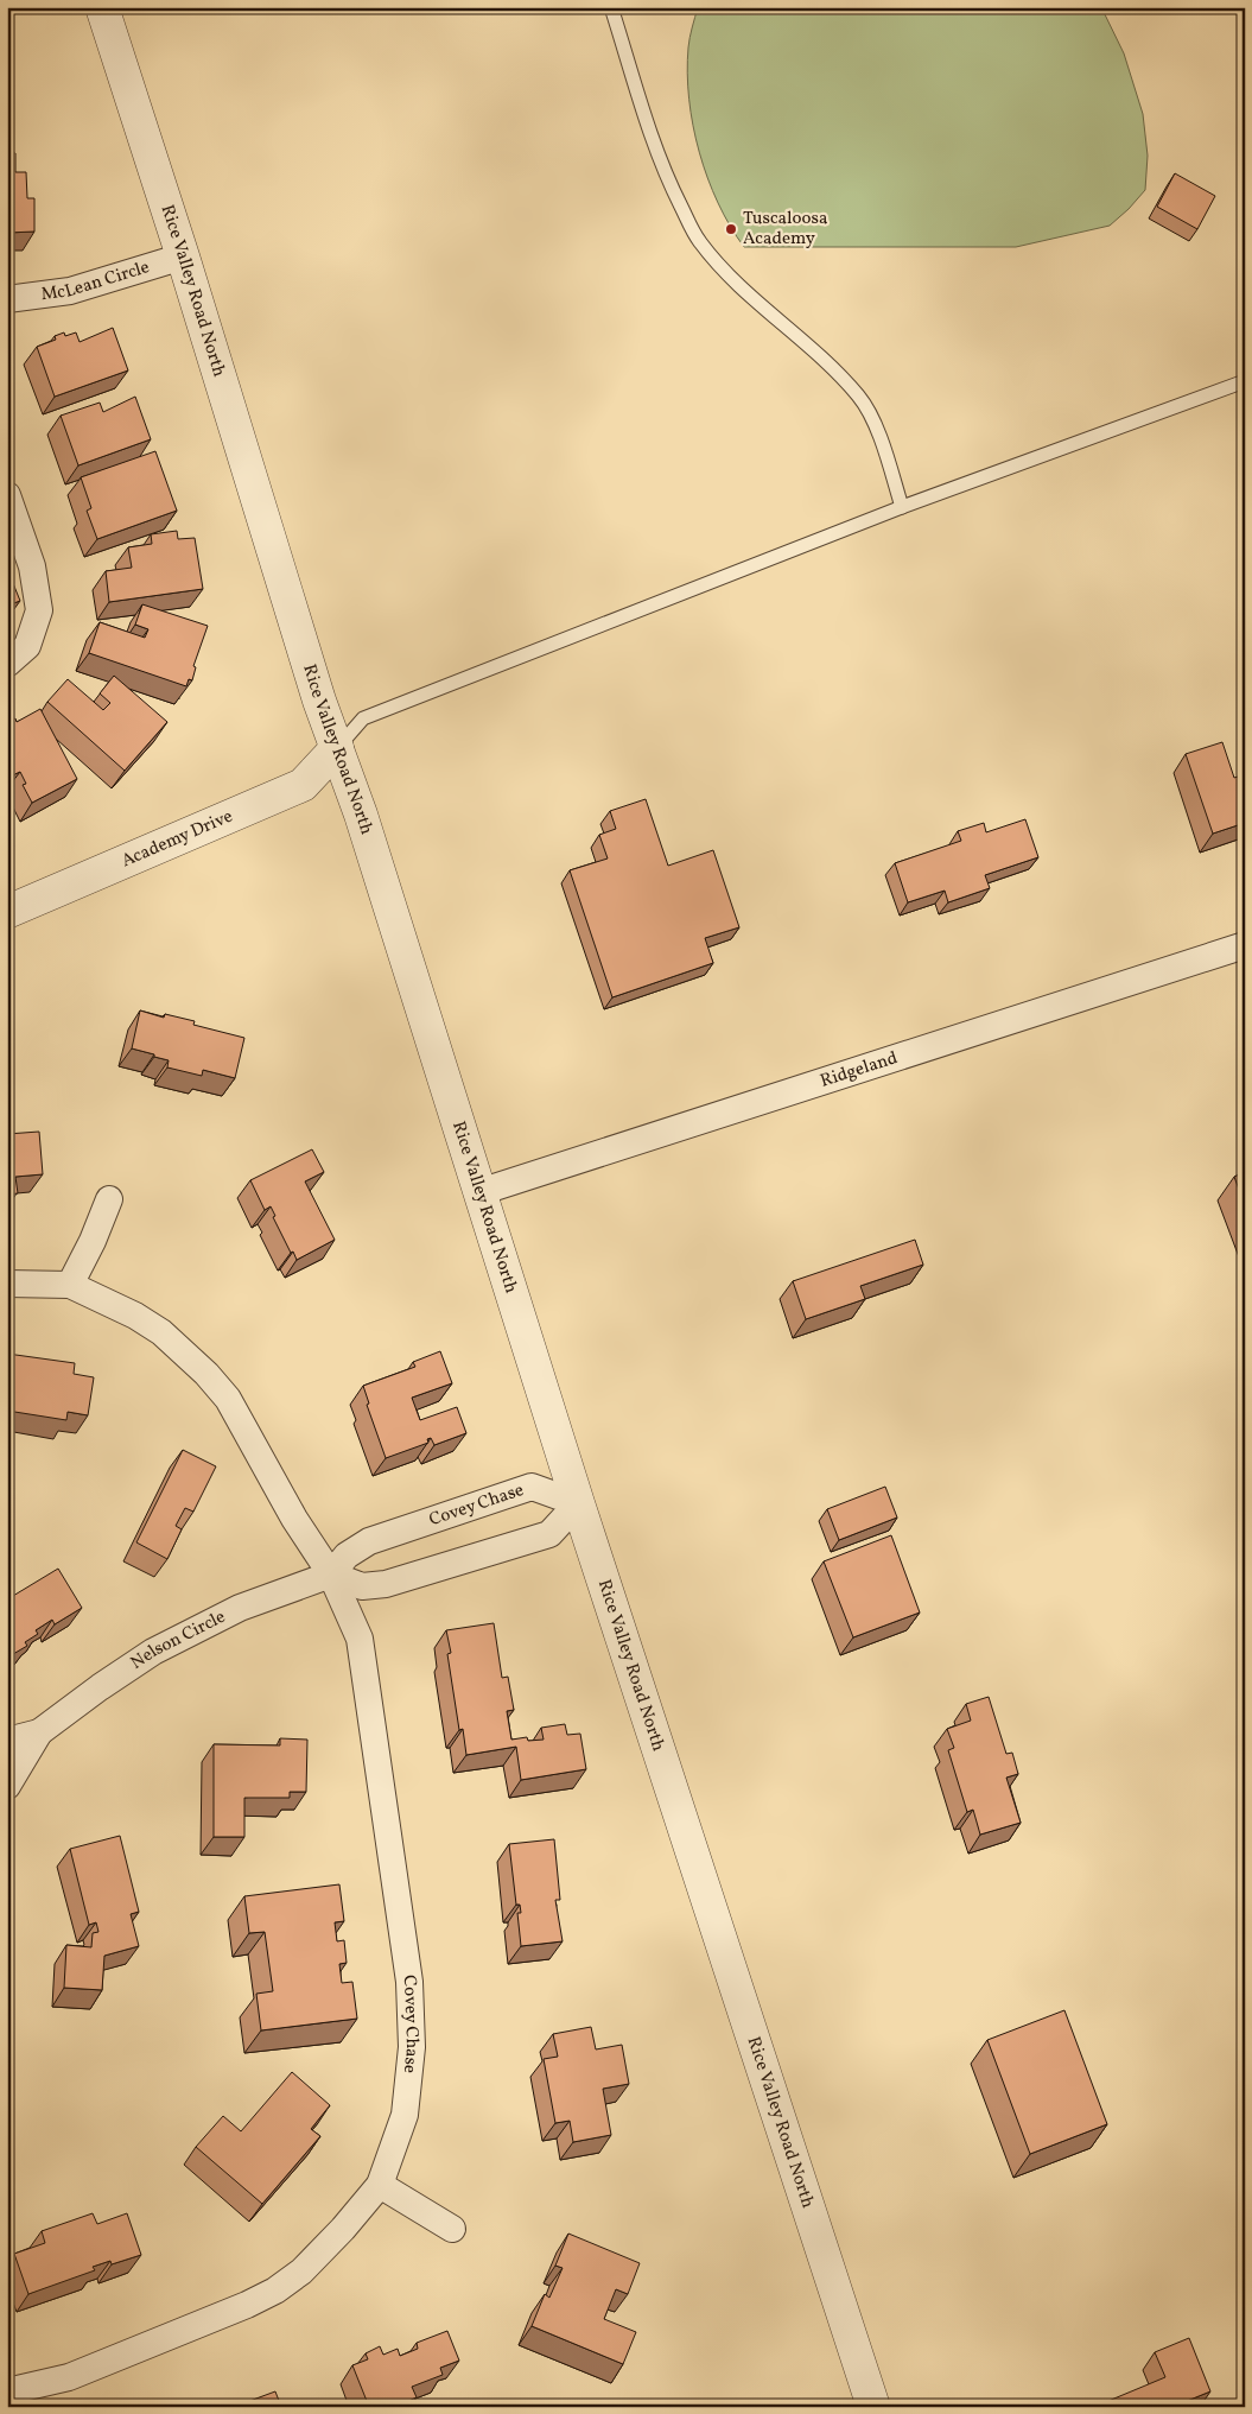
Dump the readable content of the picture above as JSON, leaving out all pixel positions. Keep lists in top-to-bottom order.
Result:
{
  "streets": {
    "street": [
      "McLean Circle",
      "Rice Valley Road North",
      "Academy Drive",
      "Ridgeland",
      "Covey Chase",
      "Nelson Circle"
    ]
  },
  "crossings": [
    ["McLean Circle", "Rice Valley Road North"],
    ["Rice Valley Road North", "Academy Drive"],
    ["Rice Valley Road North", "Ridgeland"],
    ["Rice Valley Road North", "Covey Chase"],
    ["Covey Chase", "Nelson Circle"]
  ],
  "places": ["Tuscaloosa Academy"]
}
